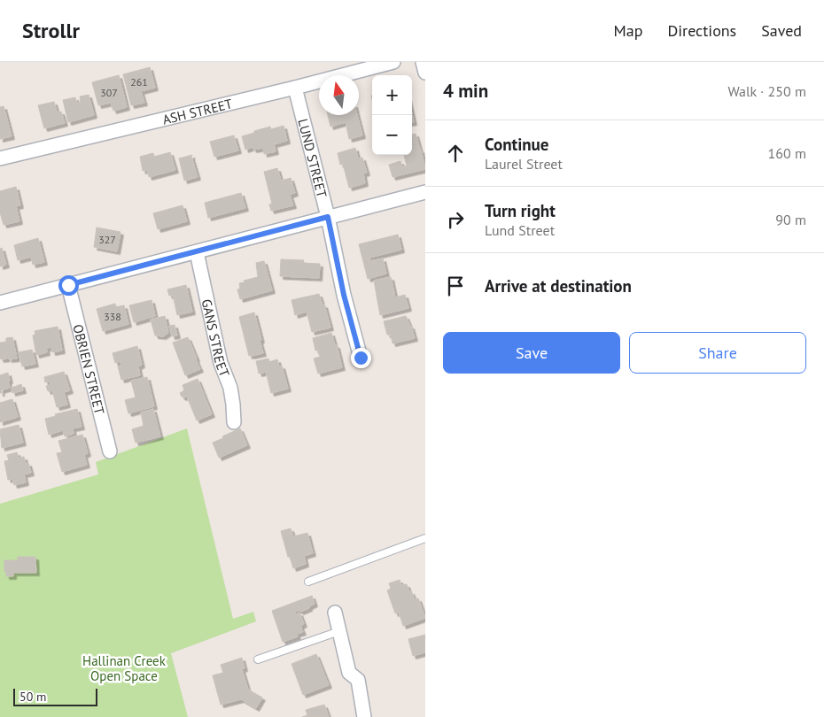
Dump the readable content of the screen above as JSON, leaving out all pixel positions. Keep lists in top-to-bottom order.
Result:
{
  "streets": {
    "street": [
      "ASH STREET",
      "LUND STREET",
      "GANS STREET",
      "OBRIEN STREET"
    ]
  },
  "crossings": [
    ["ASH STREET", "LUND STREET"]
  ],
  "parks": ["Hallinan Creek Open Space"],
  "house_numbers": [
    "261",
    "307",
    "327",
    "338"
  ],
  "scale_bar": "50 m",
  "north": "top",
  "page": {
    "header": "Strollr",
    "nav": ["Map", "Directions", "Saved"],
    "heading": ["4 min", "Walk · 250 m"],
    "map_buttons": ["+", "−"],
    "list": [
      ["Continue", "Laurel Street", "160 m"],
      ["Turn right", "Lund Street", "90 m"],
      "Arrive at destination"
    ],
    "buttons": ["Save", "Share"],
    "scale": "50 m"
  }
}
